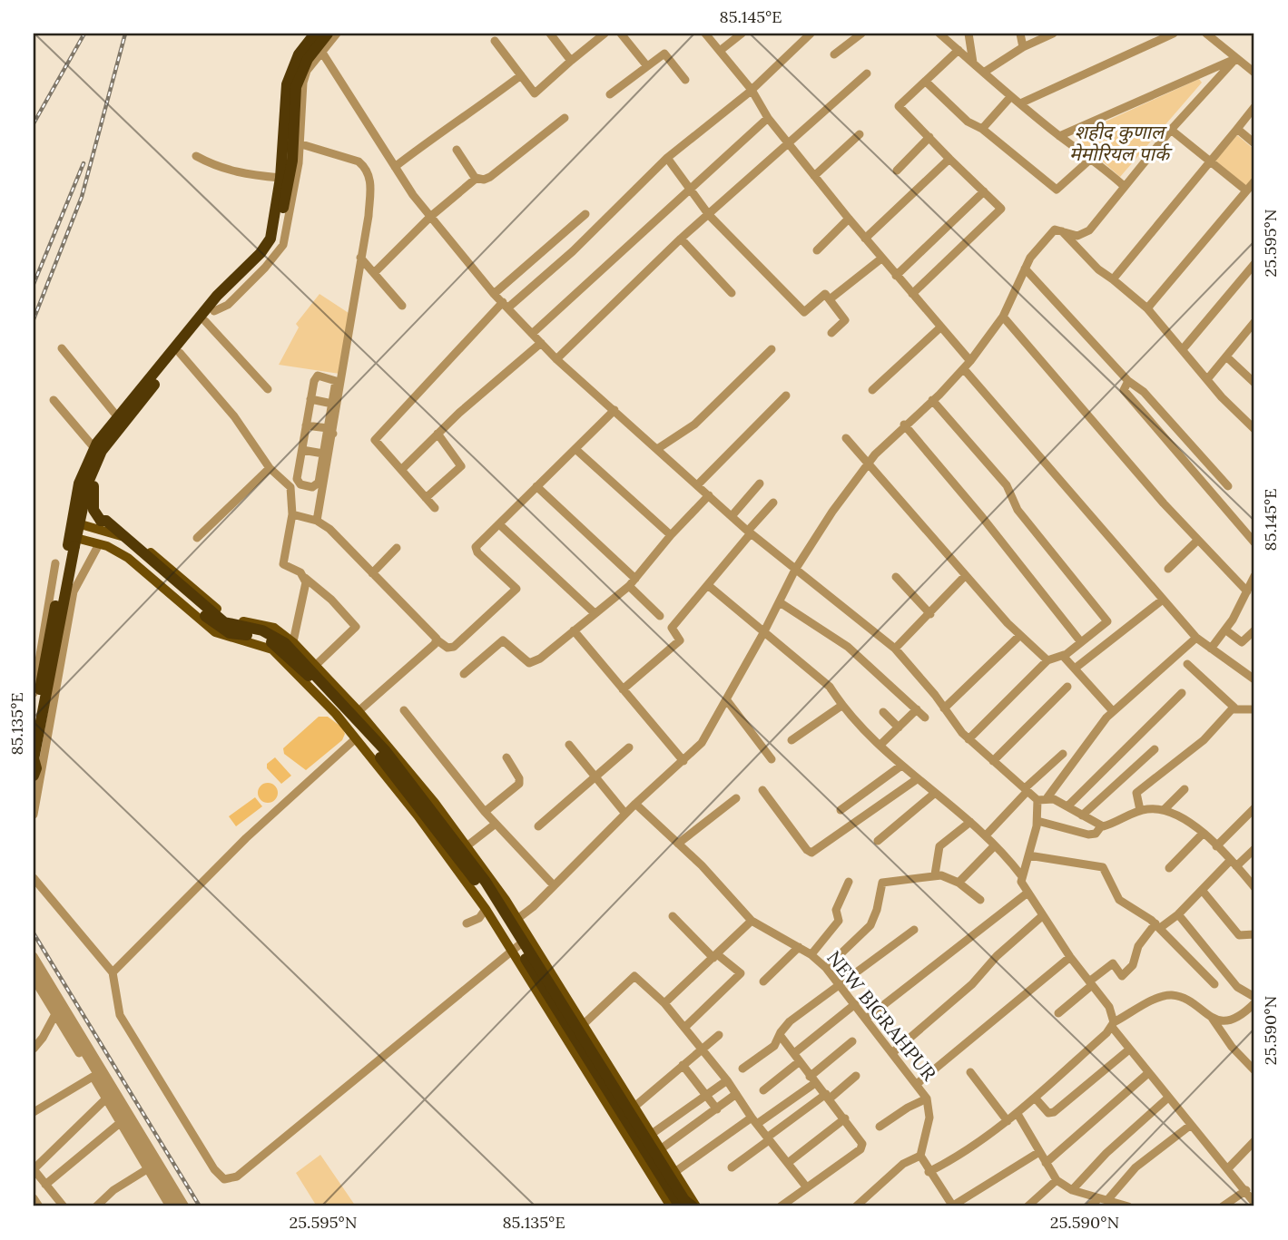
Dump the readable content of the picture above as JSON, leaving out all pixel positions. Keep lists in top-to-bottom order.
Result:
{
  "streets": {
    "street": ["NEW BIGRAHPUR"]
  },
  "parks": ["शहीद कुणाल मेमोरियल पार्क"],
  "coordinates": [
    "85.145°E",
    "25.595°N",
    "85.135°E",
    "25.590°N"
  ]
}
